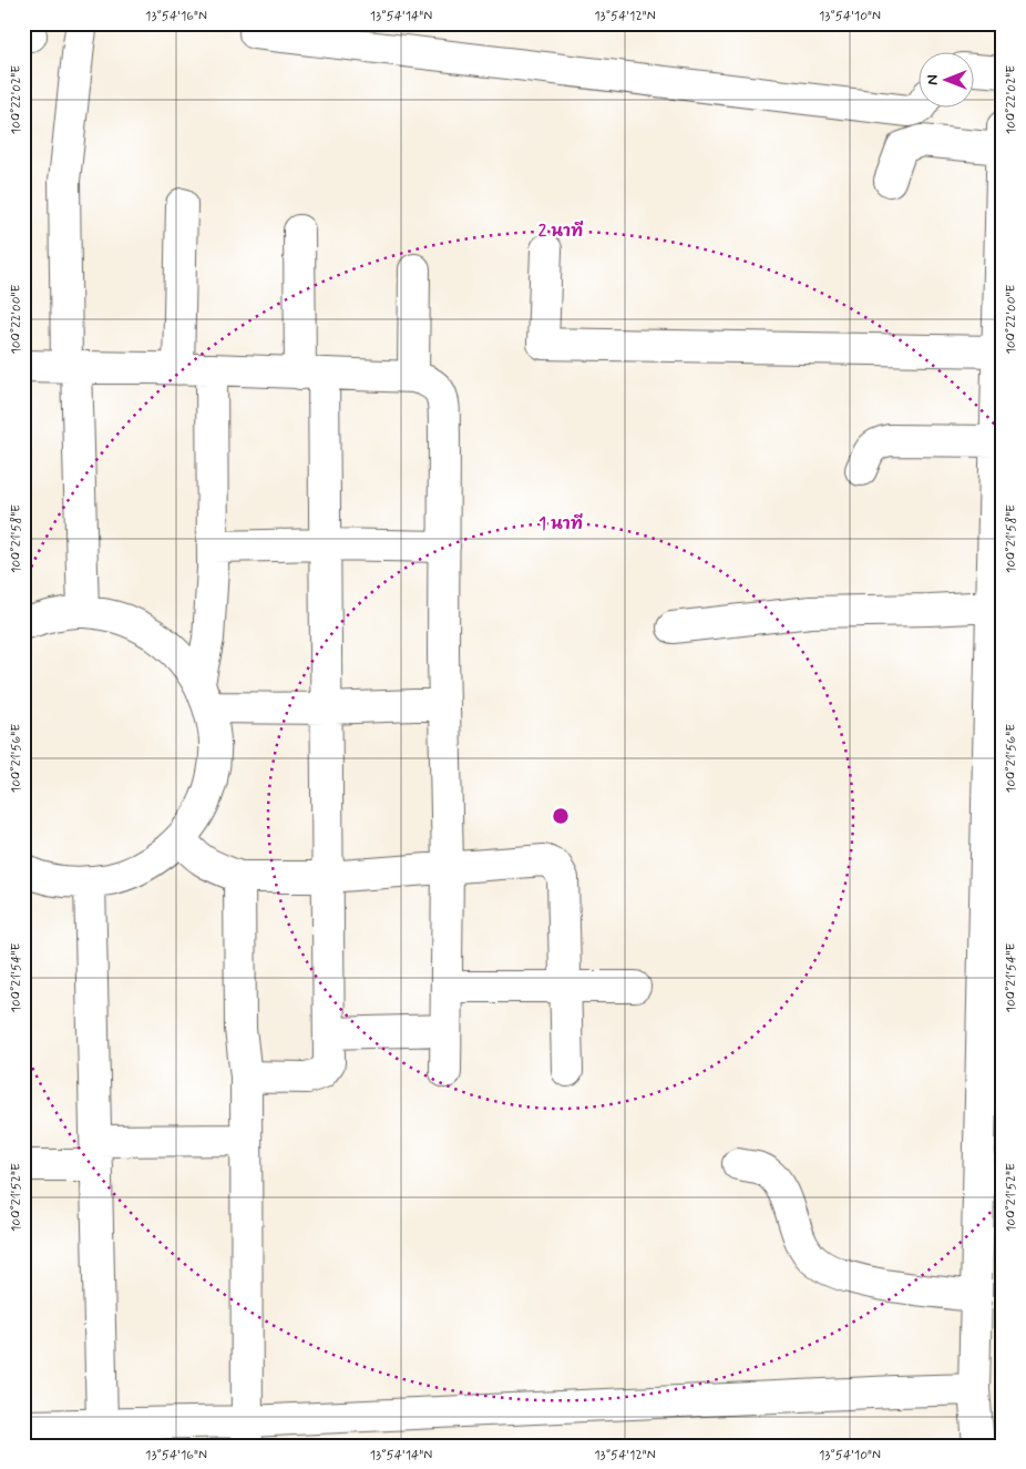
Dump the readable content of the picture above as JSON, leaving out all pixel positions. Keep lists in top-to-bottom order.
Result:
{
  "north": "left",
  "coordinates": [
    "13°54'16\"N",
    "13°54'14\"N",
    "13°54'12\"N",
    "13°54'10\"N",
    "100°22'02\"E",
    "100°22'00\"E",
    "100°21'58\"E",
    "100°21'56\"E",
    "100°21'54\"E",
    "100°21'52\"E"
  ],
  "rings": ["2 นาที", "1 นาที"]
}
